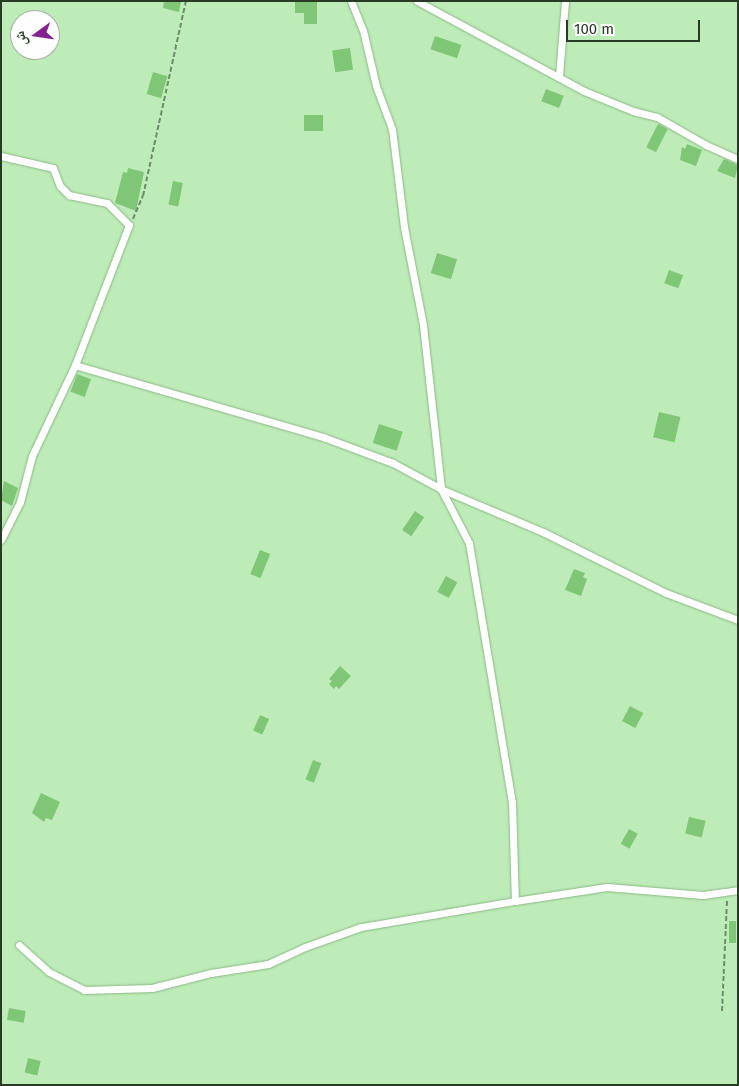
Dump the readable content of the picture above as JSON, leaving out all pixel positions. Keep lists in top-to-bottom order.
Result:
{
  "scale_bar": "100 m",
  "north": "left"
}
